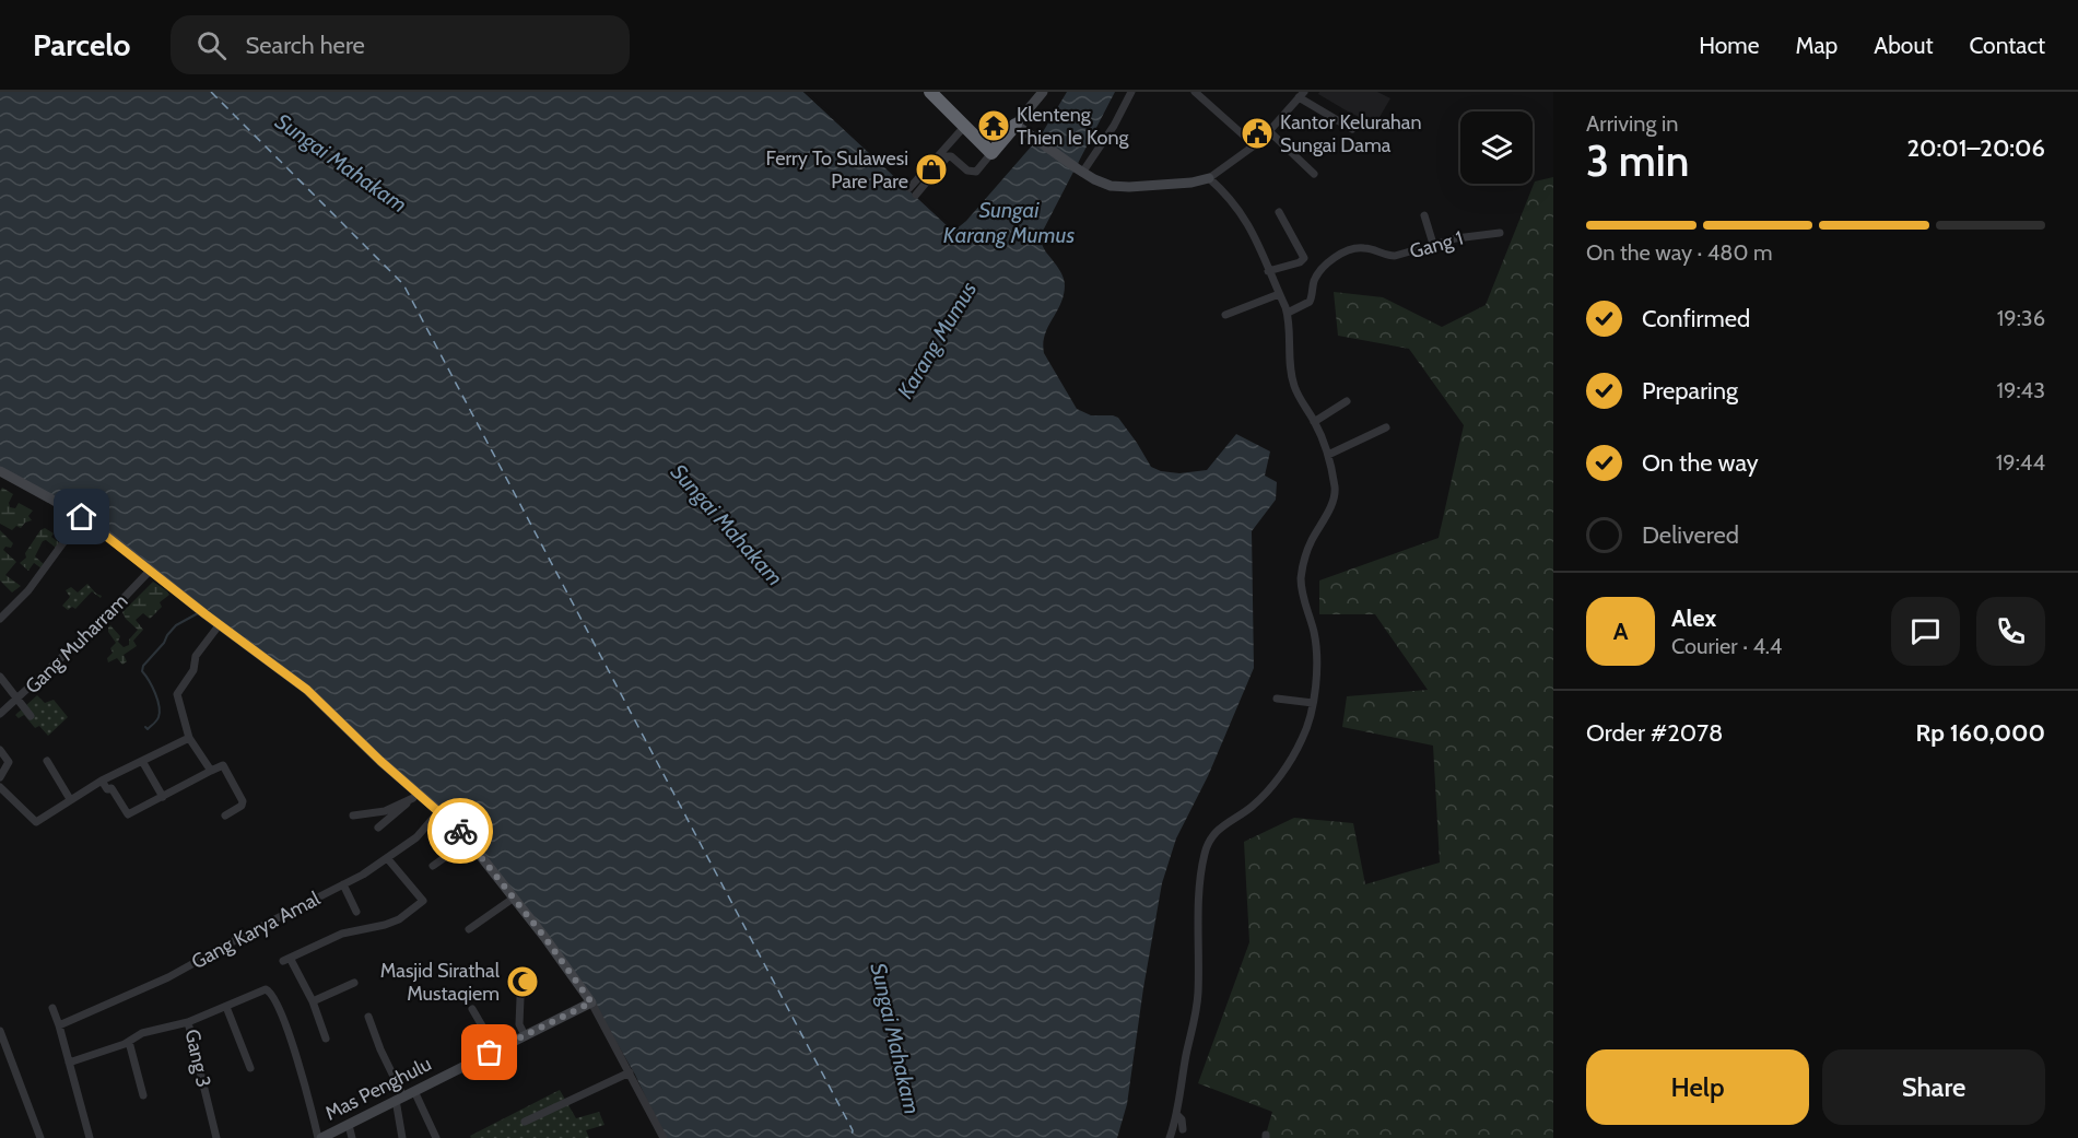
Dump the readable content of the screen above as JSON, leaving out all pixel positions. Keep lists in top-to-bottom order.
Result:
{
  "streets": {
    "street": [
      "Gang 1",
      "Gang Muharram",
      "Gang Karya Amal",
      "Gang 3",
      "Mas Penghulu"
    ]
  },
  "crossings": [
    ["Gang 3", "Mas Penghulu"]
  ],
  "water": ["Sungai Mahakam", "Sungai Karang Mumus", "Karang Mumus"],
  "places": {
    "temple": ["Klenteng Thien Ie Kong"],
    "public building": ["Kantor Kelurahan Sungai Dama"],
    "shop": ["Ferry To Sulawesi Pare Pare"],
    "mosque": ["Masjid Sirathal Mustaqiem"]
  },
  "page": {
    "header": "Parcelo",
    "search": "Search here",
    "nav": [
      "Home",
      "Map",
      "About",
      "Contact"
    ],
    "heading": ["3 min", "Arriving in", "20:01–20:06"],
    "panel": [
      "Alex",
      "Courier · 4.4",
      "Order #2078",
      "Rp 160,000"
    ],
    "bar": "On the way · 480 m",
    "list": [
      ["Confirmed", "19:36"],
      ["Preparing", "19:43"],
      ["On the way", "19:44"],
      "Delivered"
    ],
    "round": "A",
    "buttons": ["Help", "Share"]
  }
}
